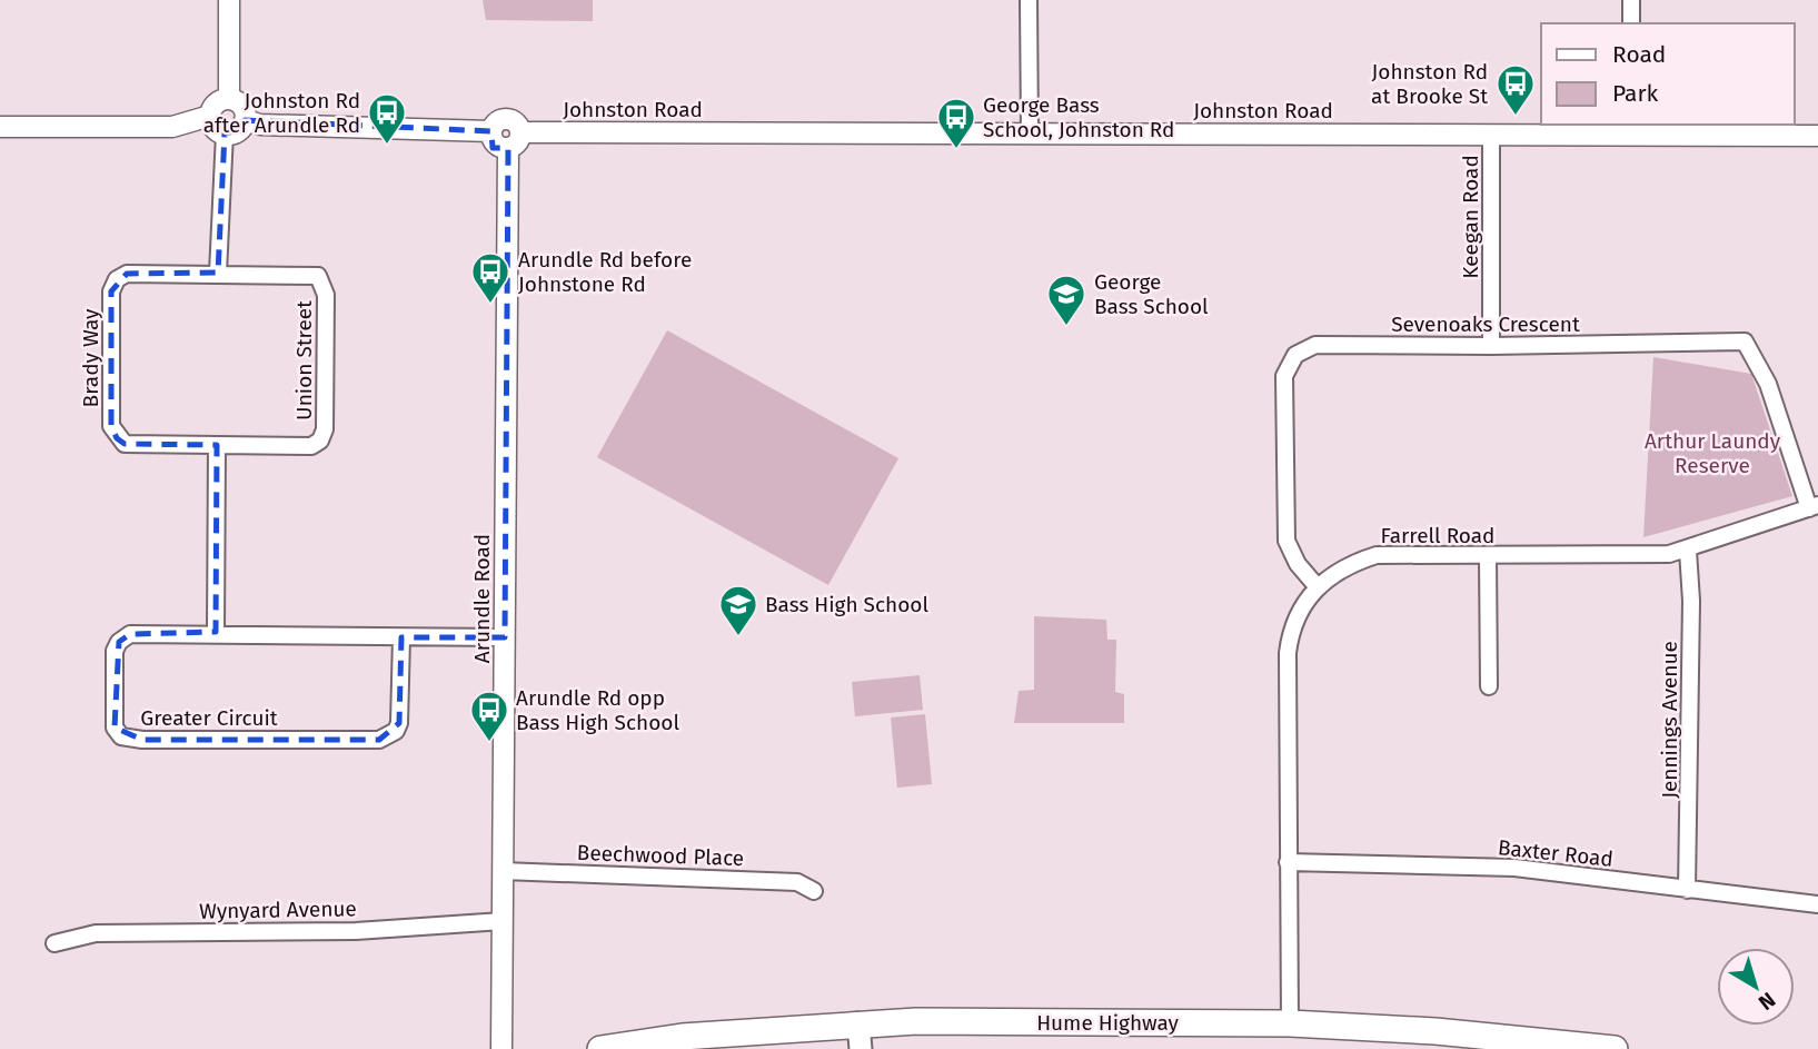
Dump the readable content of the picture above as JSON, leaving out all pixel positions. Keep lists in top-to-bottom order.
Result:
{
  "streets": {
    "highway": ["Hume Highway"],
    "street": [
      "Johnston Road",
      "Keegan Road",
      "Sevenoaks Crescent",
      "Brady Way",
      "Union Street",
      "Farrell Road",
      "Arundle Road",
      "Greater Circuit",
      "Jennings Avenue",
      "Baxter Road",
      "Beechwood Place",
      "Wynyard Avenue"
    ]
  },
  "crossings": [
    ["Johnston Road", "Keegan Road"],
    ["Johnston Road", "Arundle Road"],
    ["Keegan Road", "Sevenoaks Crescent"],
    ["Sevenoaks Crescent", "Farrell Road"],
    ["Brady Way", "Union Street"],
    ["Farrell Road", "Jennings Avenue"],
    ["Farrell Road", "Baxter Road"],
    ["Farrell Road", "Hume Highway"],
    ["Arundle Road", "Greater Circuit"],
    ["Arundle Road", "Beechwood Place"],
    ["Arundle Road", "Wynyard Avenue"],
    ["Jennings Avenue", "Baxter Road"]
  ],
  "parks": ["Arthur Laundy Reserve"],
  "places": {
    "bus stop": [
      "Johnston Rd at Brooke St",
      "Johnston Rd after Arundle Rd",
      "George Bass School, Johnston Rd",
      "Arundle Rd before Johnstone Rd",
      "Arundle Rd opp Bass High School"
    ],
    "school or university": ["George Bass School", "Bass High School"]
  },
  "legend": ["Road", "Park"],
  "north": "bottom right"
}
